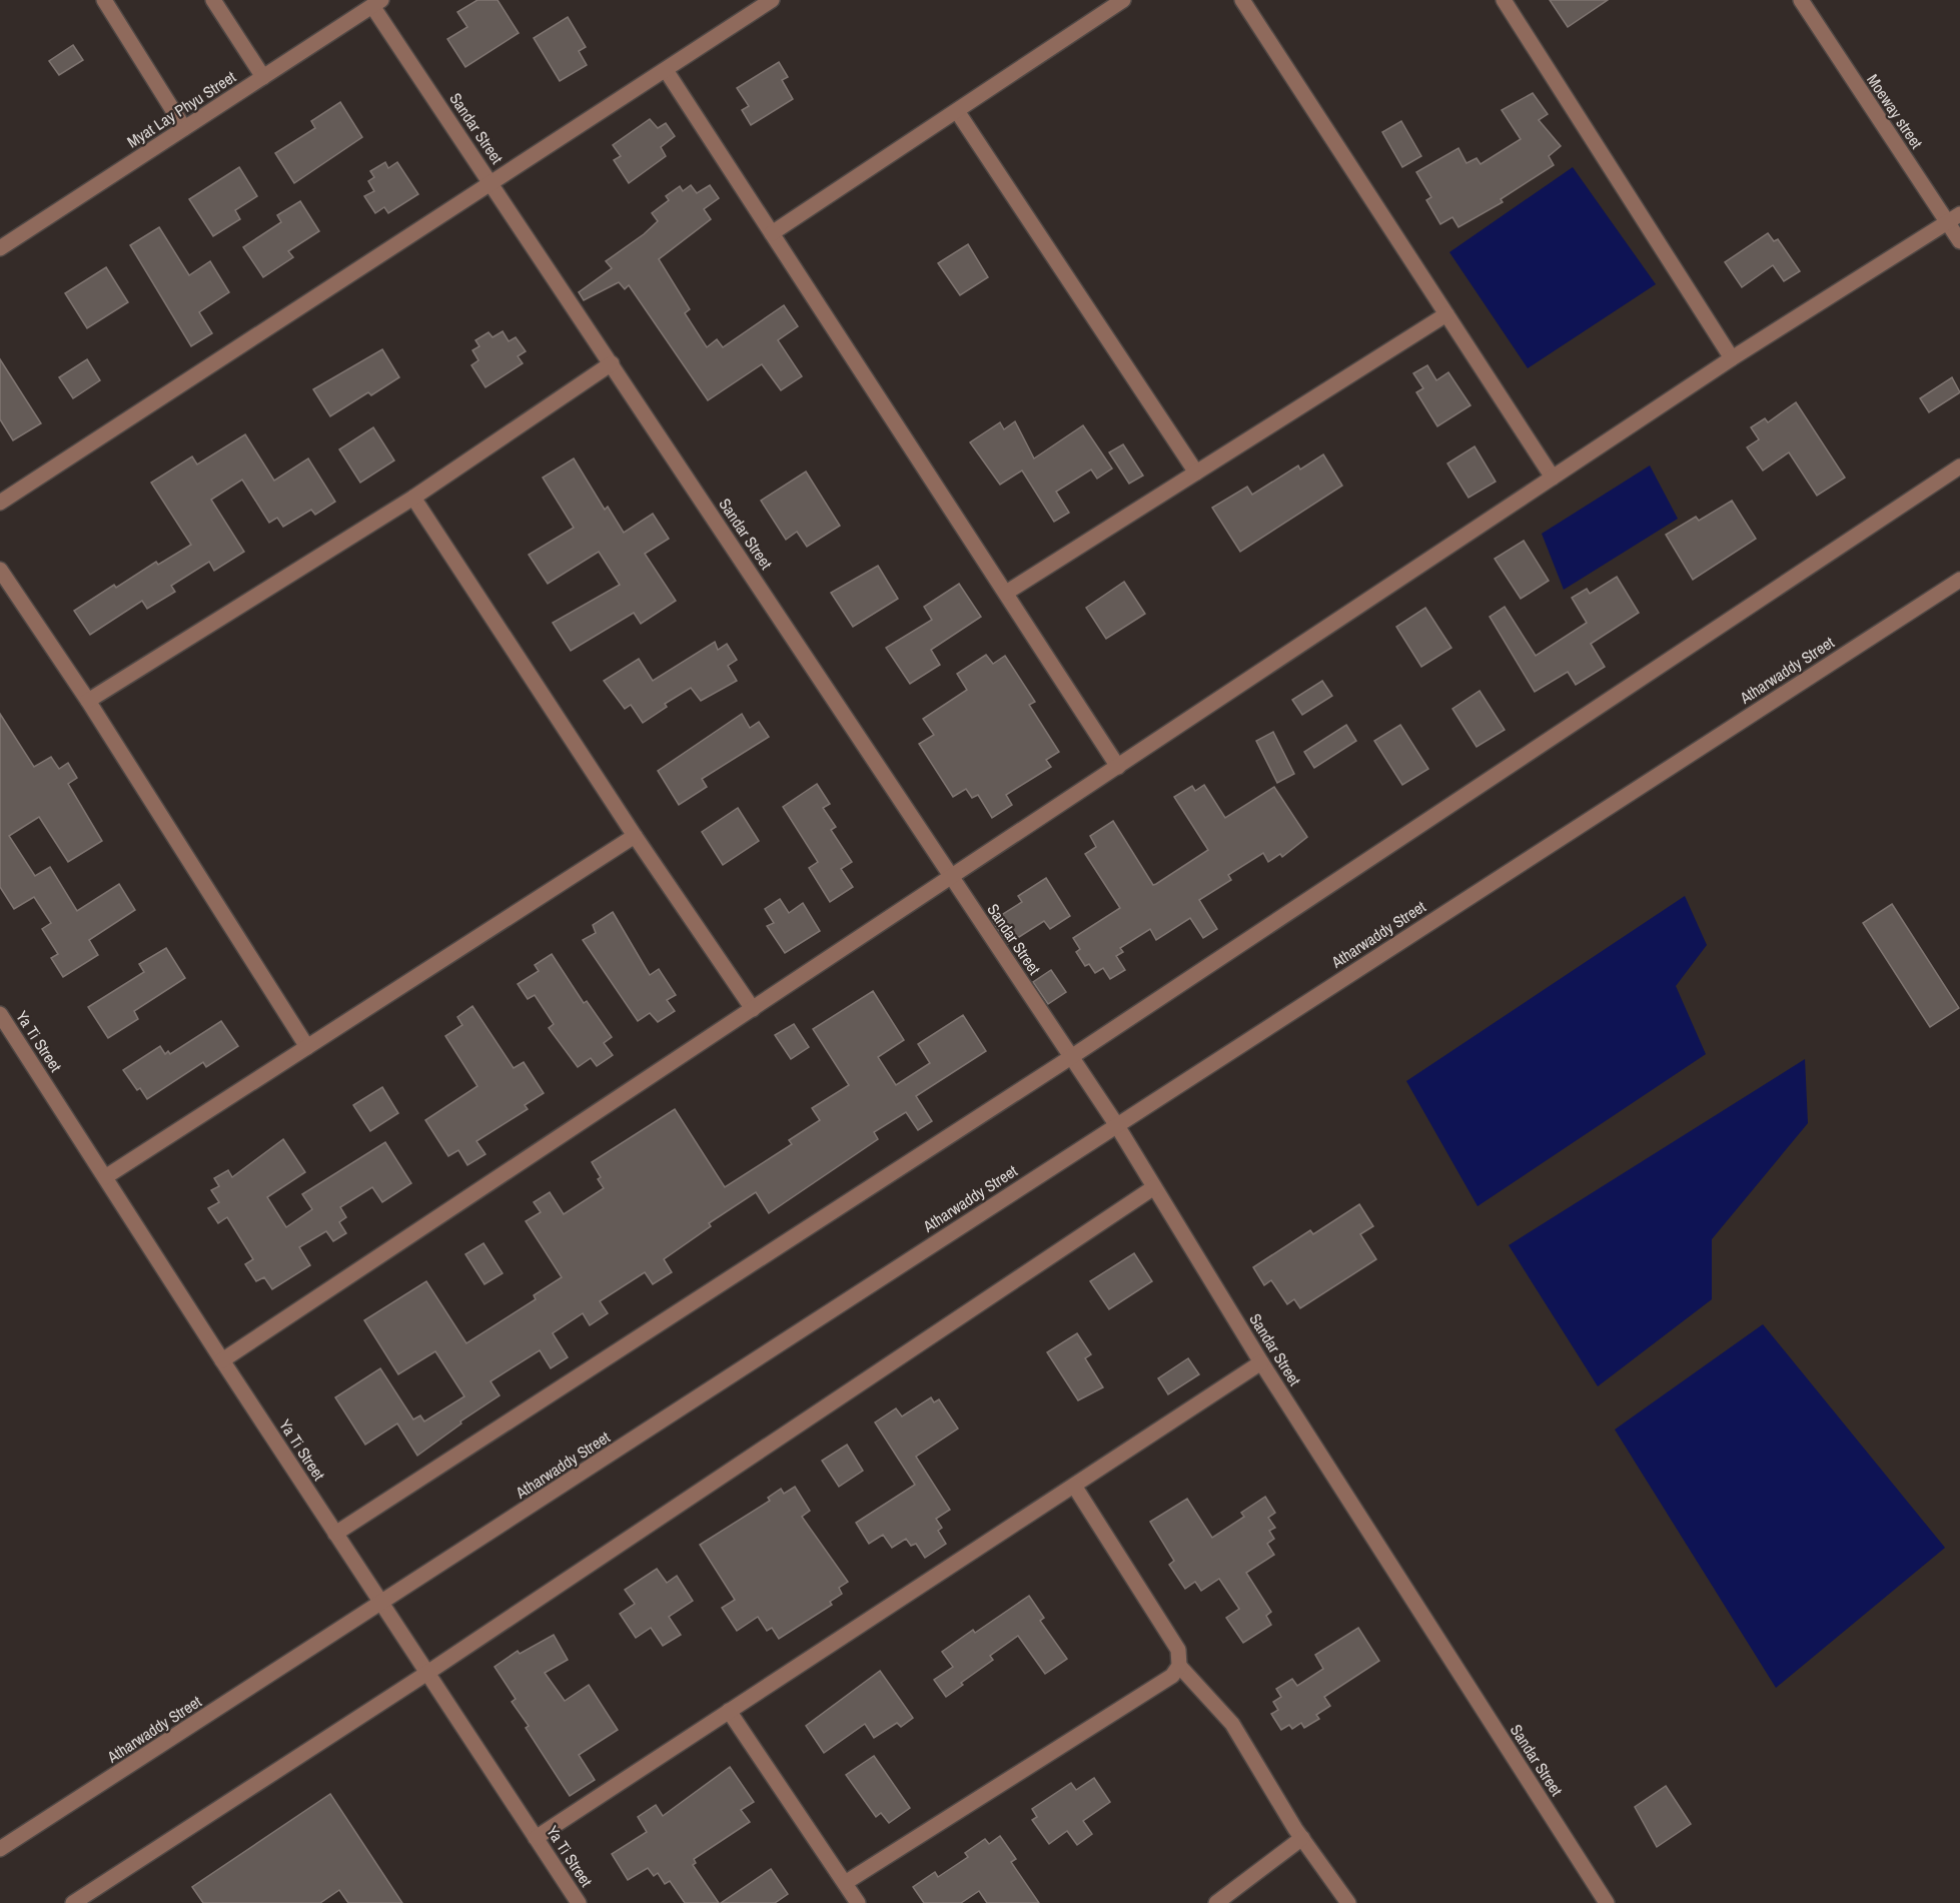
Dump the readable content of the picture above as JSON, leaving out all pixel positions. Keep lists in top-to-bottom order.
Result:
{
  "streets": {
    "street": [
      "Myat Lay Phyu Street",
      "Moeway street",
      "Sandar Street",
      "Atharwaddy Street",
      "Ya Ti Street"
    ]
  },
  "crossings": [
    ["Myat Lay Phyu Street", "Sandar Street"],
    ["Sandar Street", "Atharwaddy Street"],
    ["Atharwaddy Street", "Ya Ti Street"]
  ]
}
